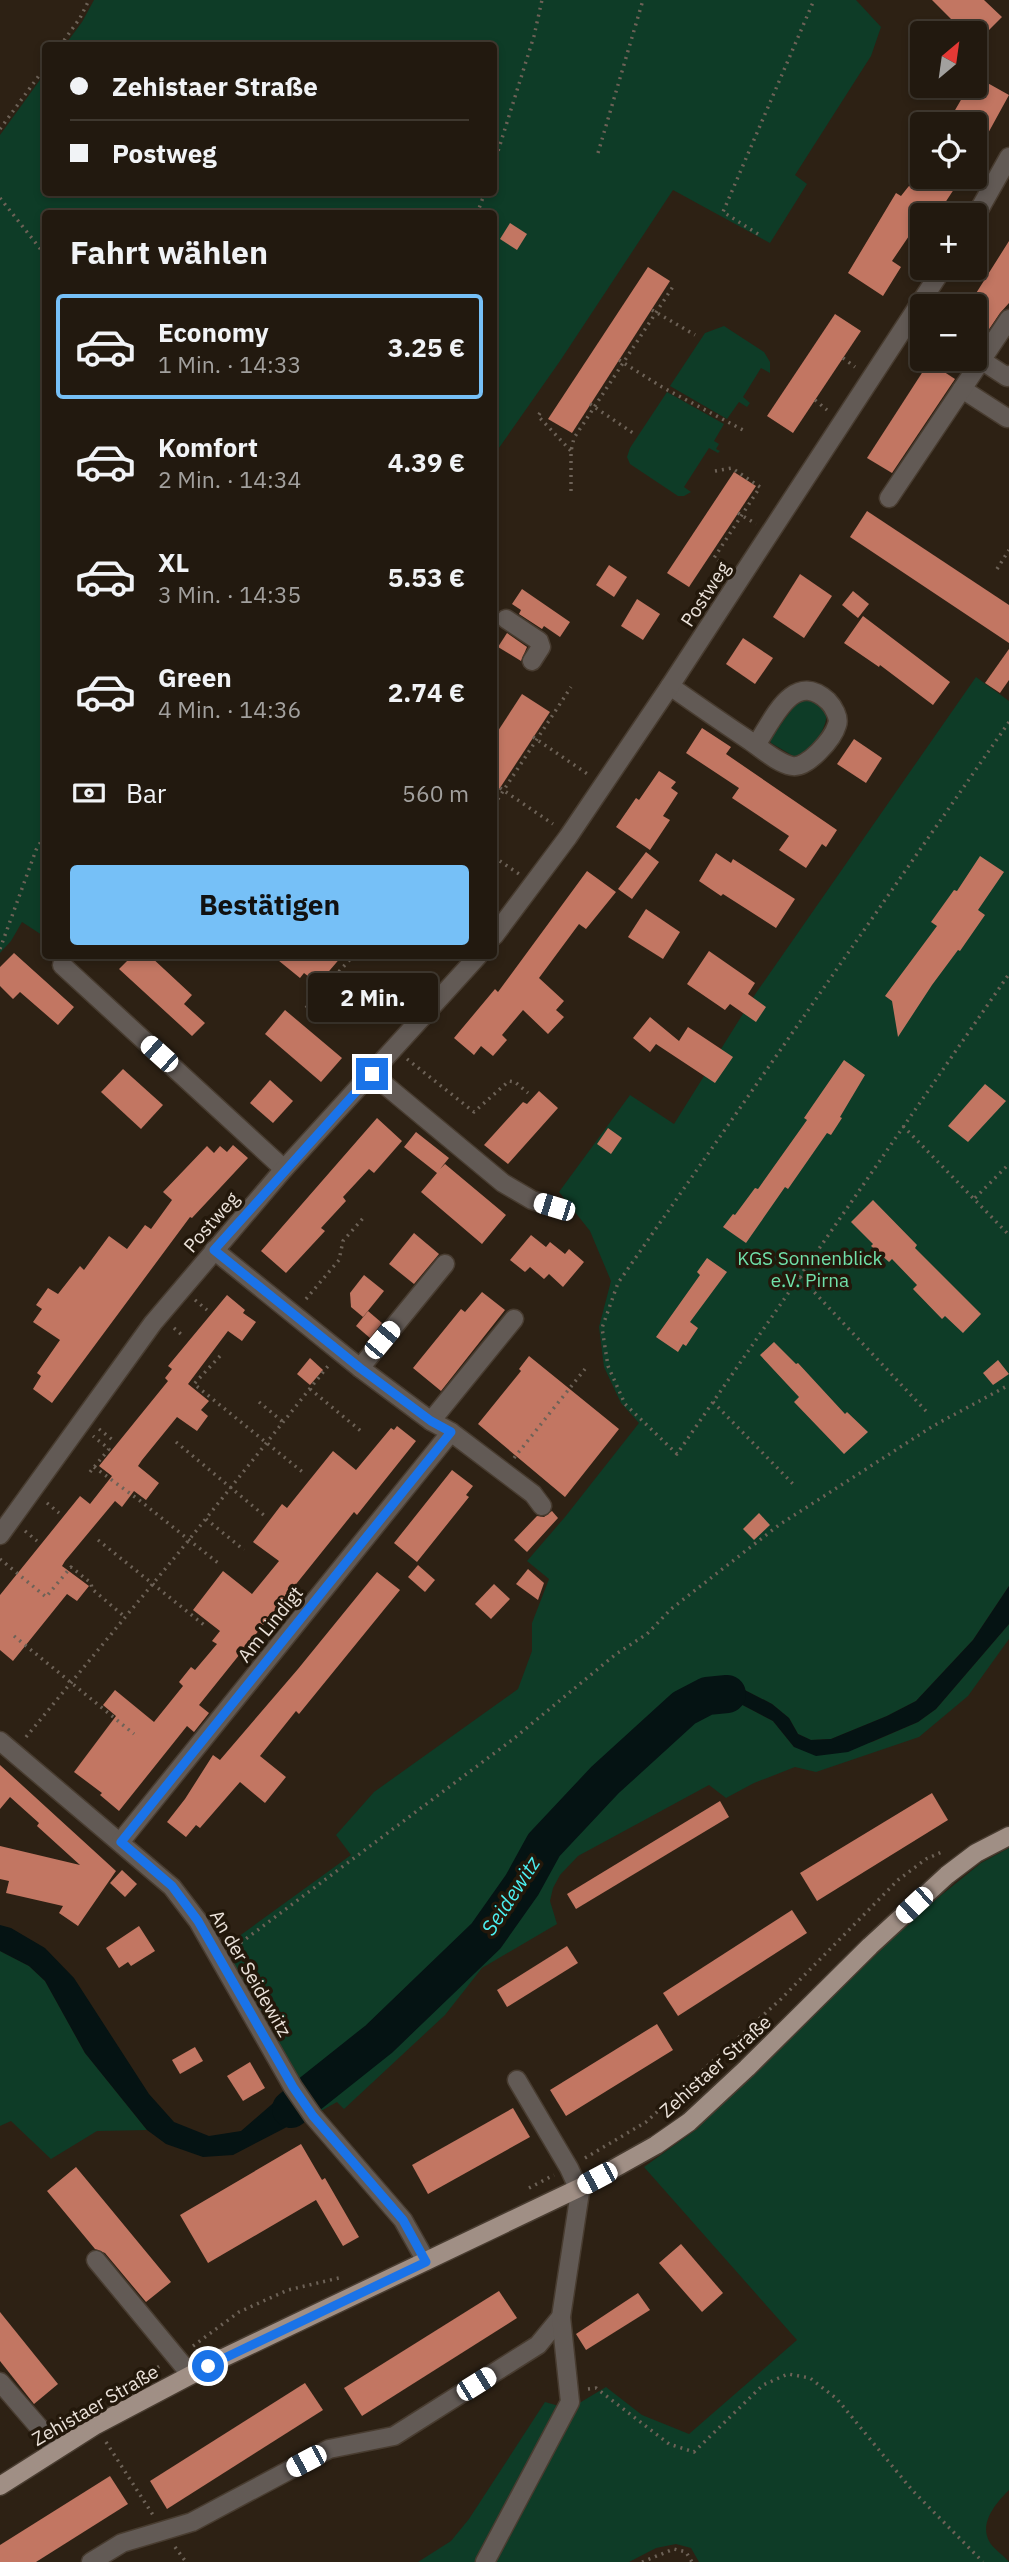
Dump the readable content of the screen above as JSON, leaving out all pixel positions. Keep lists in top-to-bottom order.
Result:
{
  "streets": {
    "main road": ["Zehistaer Straße"],
    "street": ["Postweg", "Am Lindigt", "An der Seidewitz"]
  },
  "crossings": [
    ["Am Lindigt", "An der Seidewitz"],
    ["An der Seidewitz", "Zehistaer Straße"]
  ],
  "water": ["Seidewitz"],
  "parks": ["KGS Sonnenblick e.V. Pirna"],
  "north": "top right",
  "page": {
    "map_buttons": ["+", "−"],
    "banner": ["Zehistaer Straße", "Postweg"],
    "heading": "Fahrt wählen",
    "list": [
      {
        "name": "Economy",
        "note": "1 Min. · 14:33",
        "value": "3.25 €"
      },
      {
        "name": "Komfort",
        "note": "2 Min. · 14:34",
        "value": "4.39 €"
      },
      {
        "name": "XL",
        "note": "3 Min. · 14:35",
        "value": "5.53 €"
      },
      {
        "name": "Green",
        "note": "4 Min. · 14:36",
        "value": "2.74 €"
      }
    ],
    "pay": ["Bar", "560 m"],
    "buttons": "Bestätigen",
    "bubble": "2 Min."
  }
}
